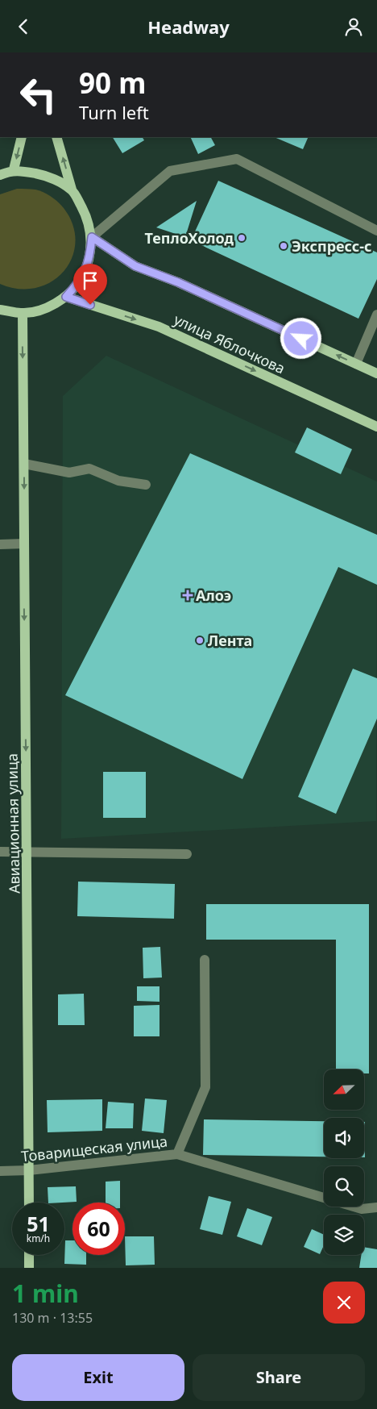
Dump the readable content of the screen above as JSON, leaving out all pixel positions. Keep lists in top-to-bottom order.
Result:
{
  "streets": {
    "main road": ["улица Яблочкова", "Авиационная улица"],
    "street": ["Товарищеская улица"]
  },
  "crossings": [
    ["Авиационная улица", "Товарищеская улица"]
  ],
  "one_way": ["Авиационная улица"],
  "places": {
    "other": ["ТеплоХолод", "Экспресс-с", "Лента"],
    "health": ["Алоэ"]
  },
  "north": "bottom left",
  "page": {
    "header": "Headway",
    "turn": ["90 m", "Turn left"],
    "speed": "51 km/h",
    "limit": "60",
    "heading": ["1 min", "130 m · 13:55"],
    "buttons": ["Exit", "Share"]
  }
}
